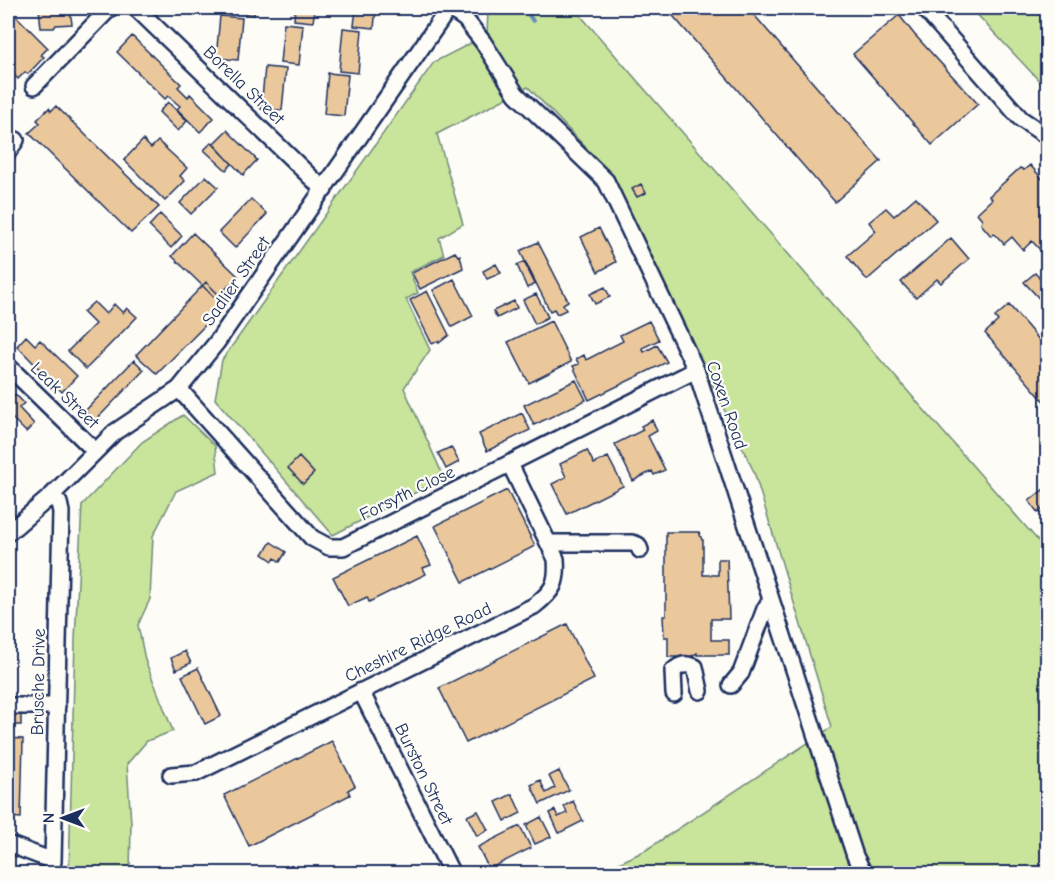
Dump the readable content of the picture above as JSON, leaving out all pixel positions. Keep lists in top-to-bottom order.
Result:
{
  "streets": {
    "lane": [
      "Borella Street",
      "Sadlier Street",
      "Leak Street",
      "Coxen Road",
      "Forsyth Close",
      "Cheshire Ridge Road",
      "Brusche Drive",
      "Burston Street"
    ]
  },
  "crossings": [
    ["Borella Street", "Sadlier Street"],
    ["Sadlier Street", "Leak Street"],
    ["Sadlier Street", "Coxen Road"],
    ["Sadlier Street", "Forsyth Close"],
    ["Sadlier Street", "Brusche Drive"],
    ["Coxen Road", "Forsyth Close"],
    ["Forsyth Close", "Cheshire Ridge Road"],
    ["Cheshire Ridge Road", "Burston Street"]
  ],
  "north": "left"
}
